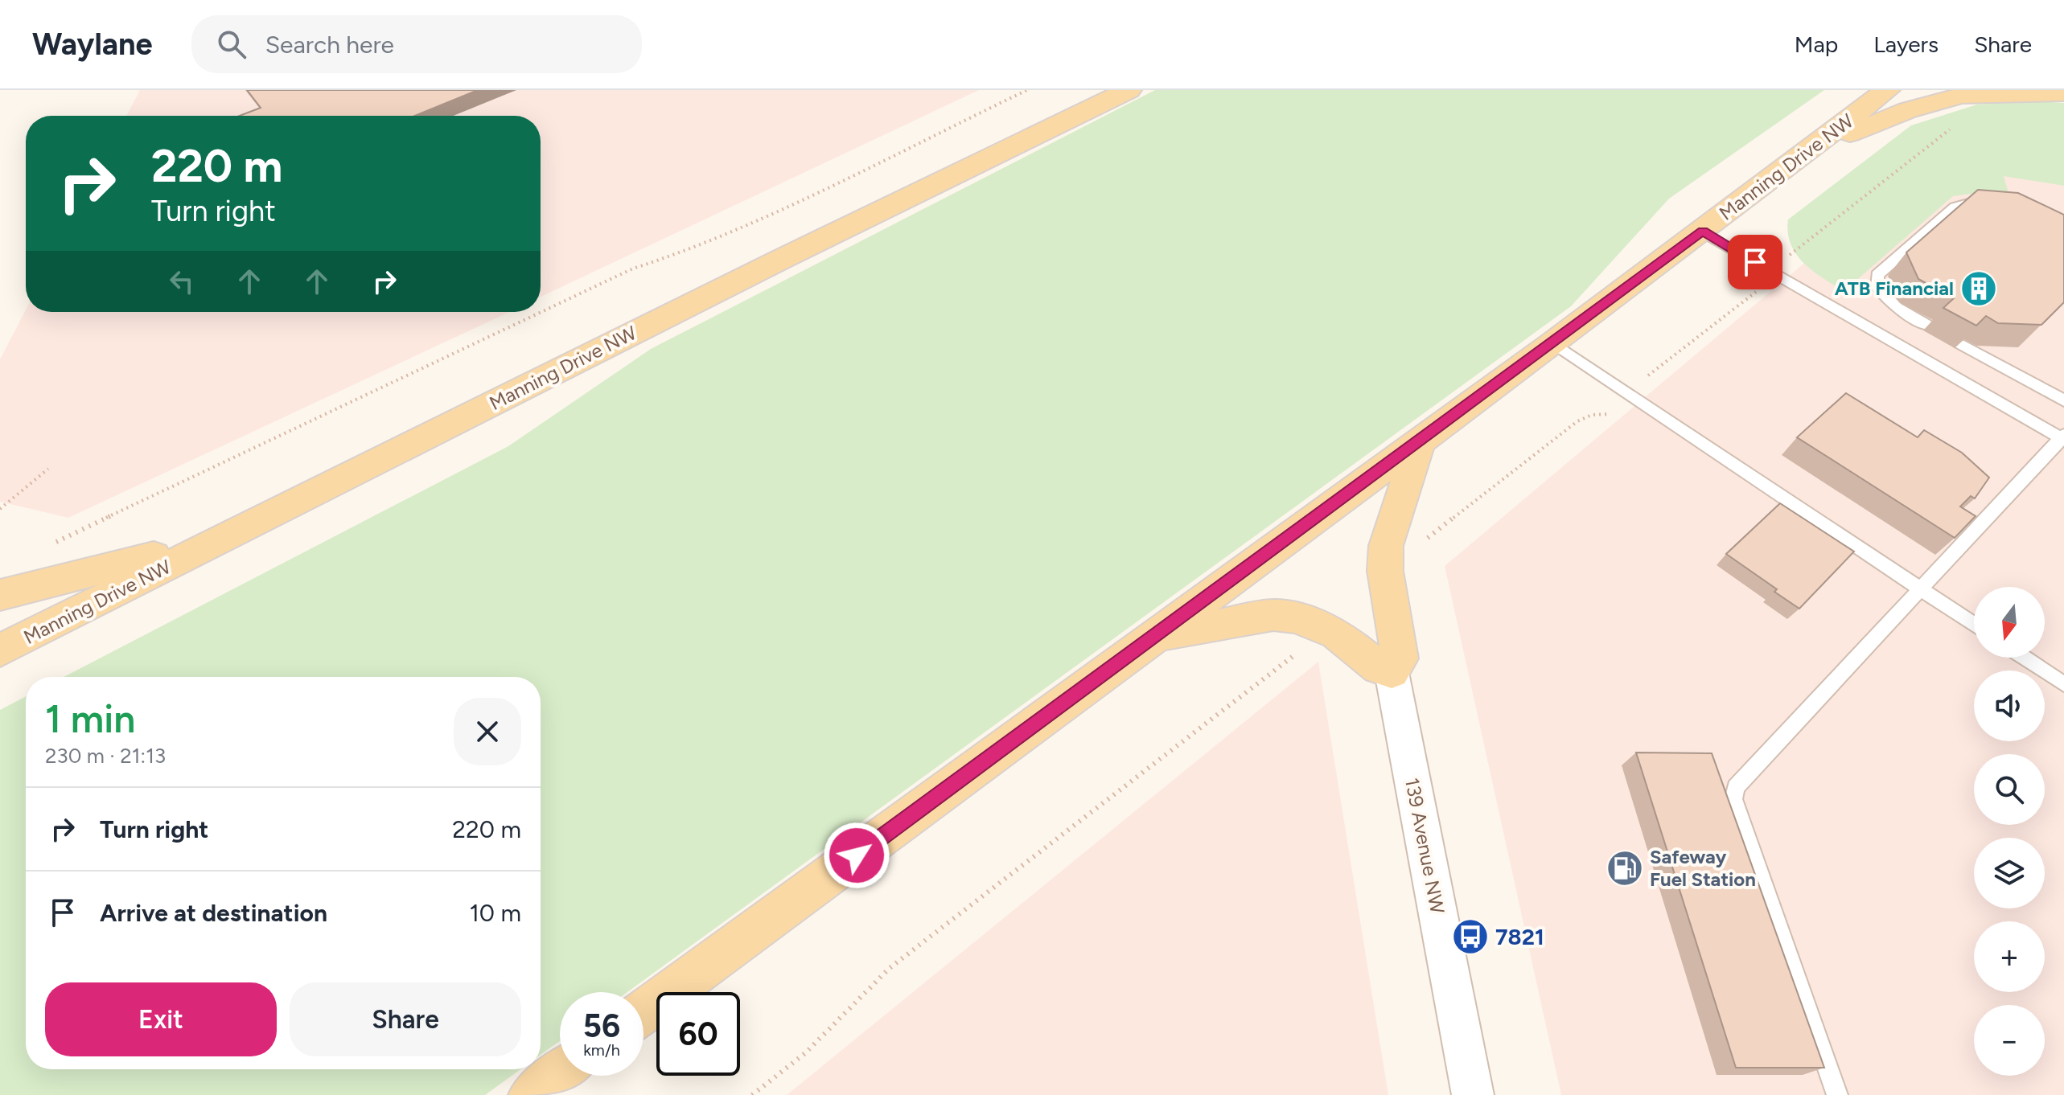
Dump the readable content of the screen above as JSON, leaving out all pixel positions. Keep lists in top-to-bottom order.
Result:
{
  "streets": {
    "main road": ["Manning Drive NW"],
    "street": ["139 Avenue NW"]
  },
  "places": {
    "building": ["ATB Financial"],
    "fuel station": ["Safeway Fuel Station"],
    "bus stop": ["7821"]
  },
  "north": "bottom",
  "page": {
    "header": "Waylane",
    "search": "Search here",
    "nav": ["Map", "Layers", "Share"],
    "turn": ["220 m", "Turn right"],
    "map_buttons": ["+", "−"],
    "heading": ["1 min", "230 m · 21:13"],
    "list": [
      {
        "name": "Turn right",
        "value": "220 m"
      },
      {
        "name": "Arrive at destination",
        "value": "10 m"
      }
    ],
    "buttons": ["Exit", "Share"],
    "speed": "56 km/h",
    "limit": "60"
  }
}
